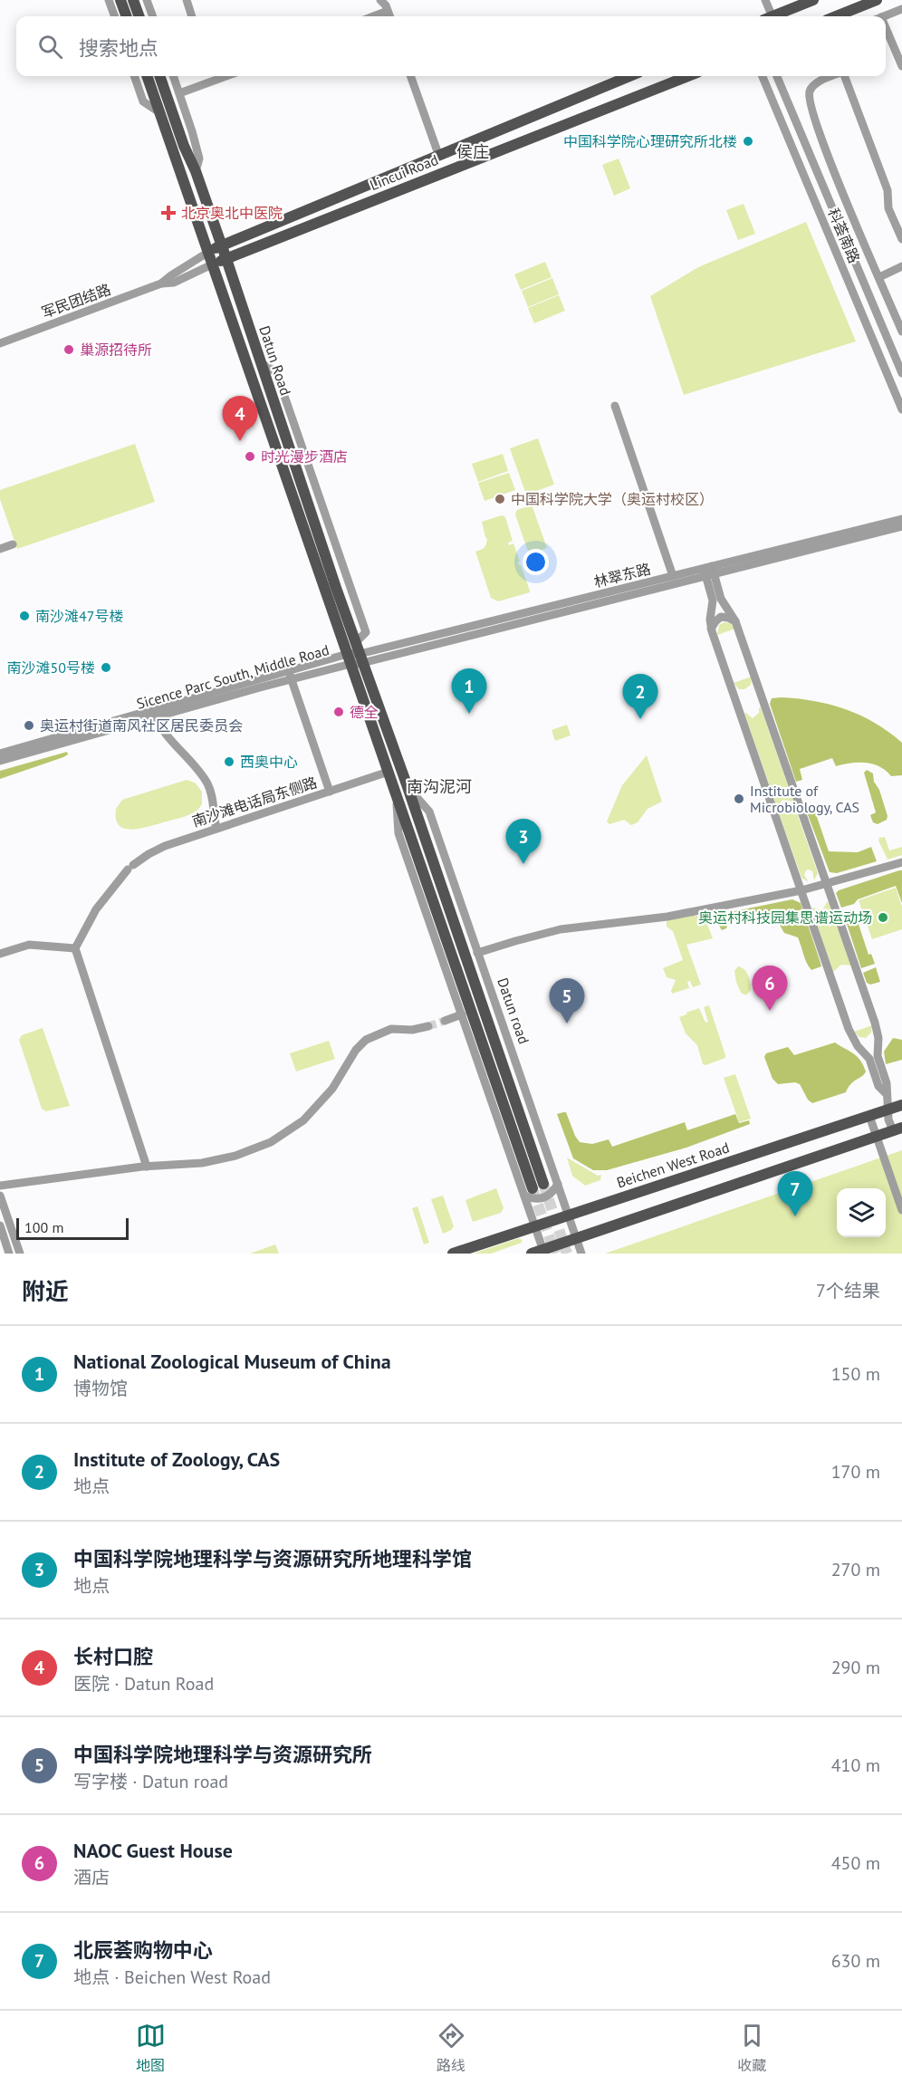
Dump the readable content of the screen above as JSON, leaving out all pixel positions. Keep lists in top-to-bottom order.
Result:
{
  "streets": {
    "main road": [
      "Lincui Road",
      "Datun Road",
      "Datun road",
      "Beichen West Road"
    ],
    "street": [
      "科荟南路",
      "军民团结路",
      "林翠东路",
      "Sicence Parc South, Middle Road",
      "南沙滩电话局东侧路"
    ]
  },
  "crossings": [
    ["Lincui Road", "军民团结路"],
    ["Lincui Road", "Datun Road"],
    ["军民团结路", "Datun Road"],
    ["Datun Road", "林翠东路"],
    ["Datun Road", "Sicence Parc South, Middle Road"],
    ["Datun Road", "Datun road"],
    ["林翠东路", "Sicence Parc South, Middle Road"],
    ["林翠东路", "Datun road"],
    ["Sicence Parc South, Middle Road", "Datun road"],
    ["南沙滩电话局东侧路", "Datun road"],
    ["Datun road", "Beichen West Road"]
  ],
  "districts": ["侯庄", "南沟泥河"],
  "places": {
    "other": [
      "中国科学院心理研究所北楼",
      "巢源招待所",
      "时光漫步酒店",
      "中国科学院大学（奥运村校区）",
      "南沙滩47号楼",
      "南沙滩50号楼",
      "德全",
      "奥运村街道南风社区居民委员会",
      "西奥中心",
      "Institute of Microbiology, CAS",
      "奥运村科技园集思谱运动场"
    ],
    "health": ["北京奥北中医院"]
  },
  "scale_bar": "100 m",
  "page": {
    "search": "搜索地点",
    "pins": [
      "4",
      "1",
      "2",
      "3",
      "6",
      "5",
      "7"
    ],
    "scale": "100 m",
    "heading": ["附近", "7个结果"],
    "list": [
      {
        "mark": "1",
        "name": "National Zoological Museum of China",
        "note": "博物馆",
        "value": "150 m"
      },
      {
        "mark": "2",
        "name": "Institute of Zoology, CAS",
        "note": "地点",
        "value": "170 m"
      },
      {
        "mark": "3",
        "name": "中国科学院地理科学与资源研究所地理科学馆",
        "note": "地点",
        "value": "270 m"
      },
      {
        "mark": "4",
        "name": "长村口腔",
        "note": "医院 · Datun Road",
        "value": "290 m"
      },
      {
        "mark": "5",
        "name": "中国科学院地理科学与资源研究所",
        "note": "写字楼 · Datun road",
        "value": "410 m"
      },
      {
        "mark": "6",
        "name": "NAOC Guest House",
        "note": "酒店",
        "value": "450 m"
      },
      {
        "mark": "7",
        "name": "北辰荟购物中心",
        "note": "地点 · Beichen West Road",
        "value": "630 m"
      }
    ],
    "nav": ["地图", "路线", "收藏"]
  }
}
